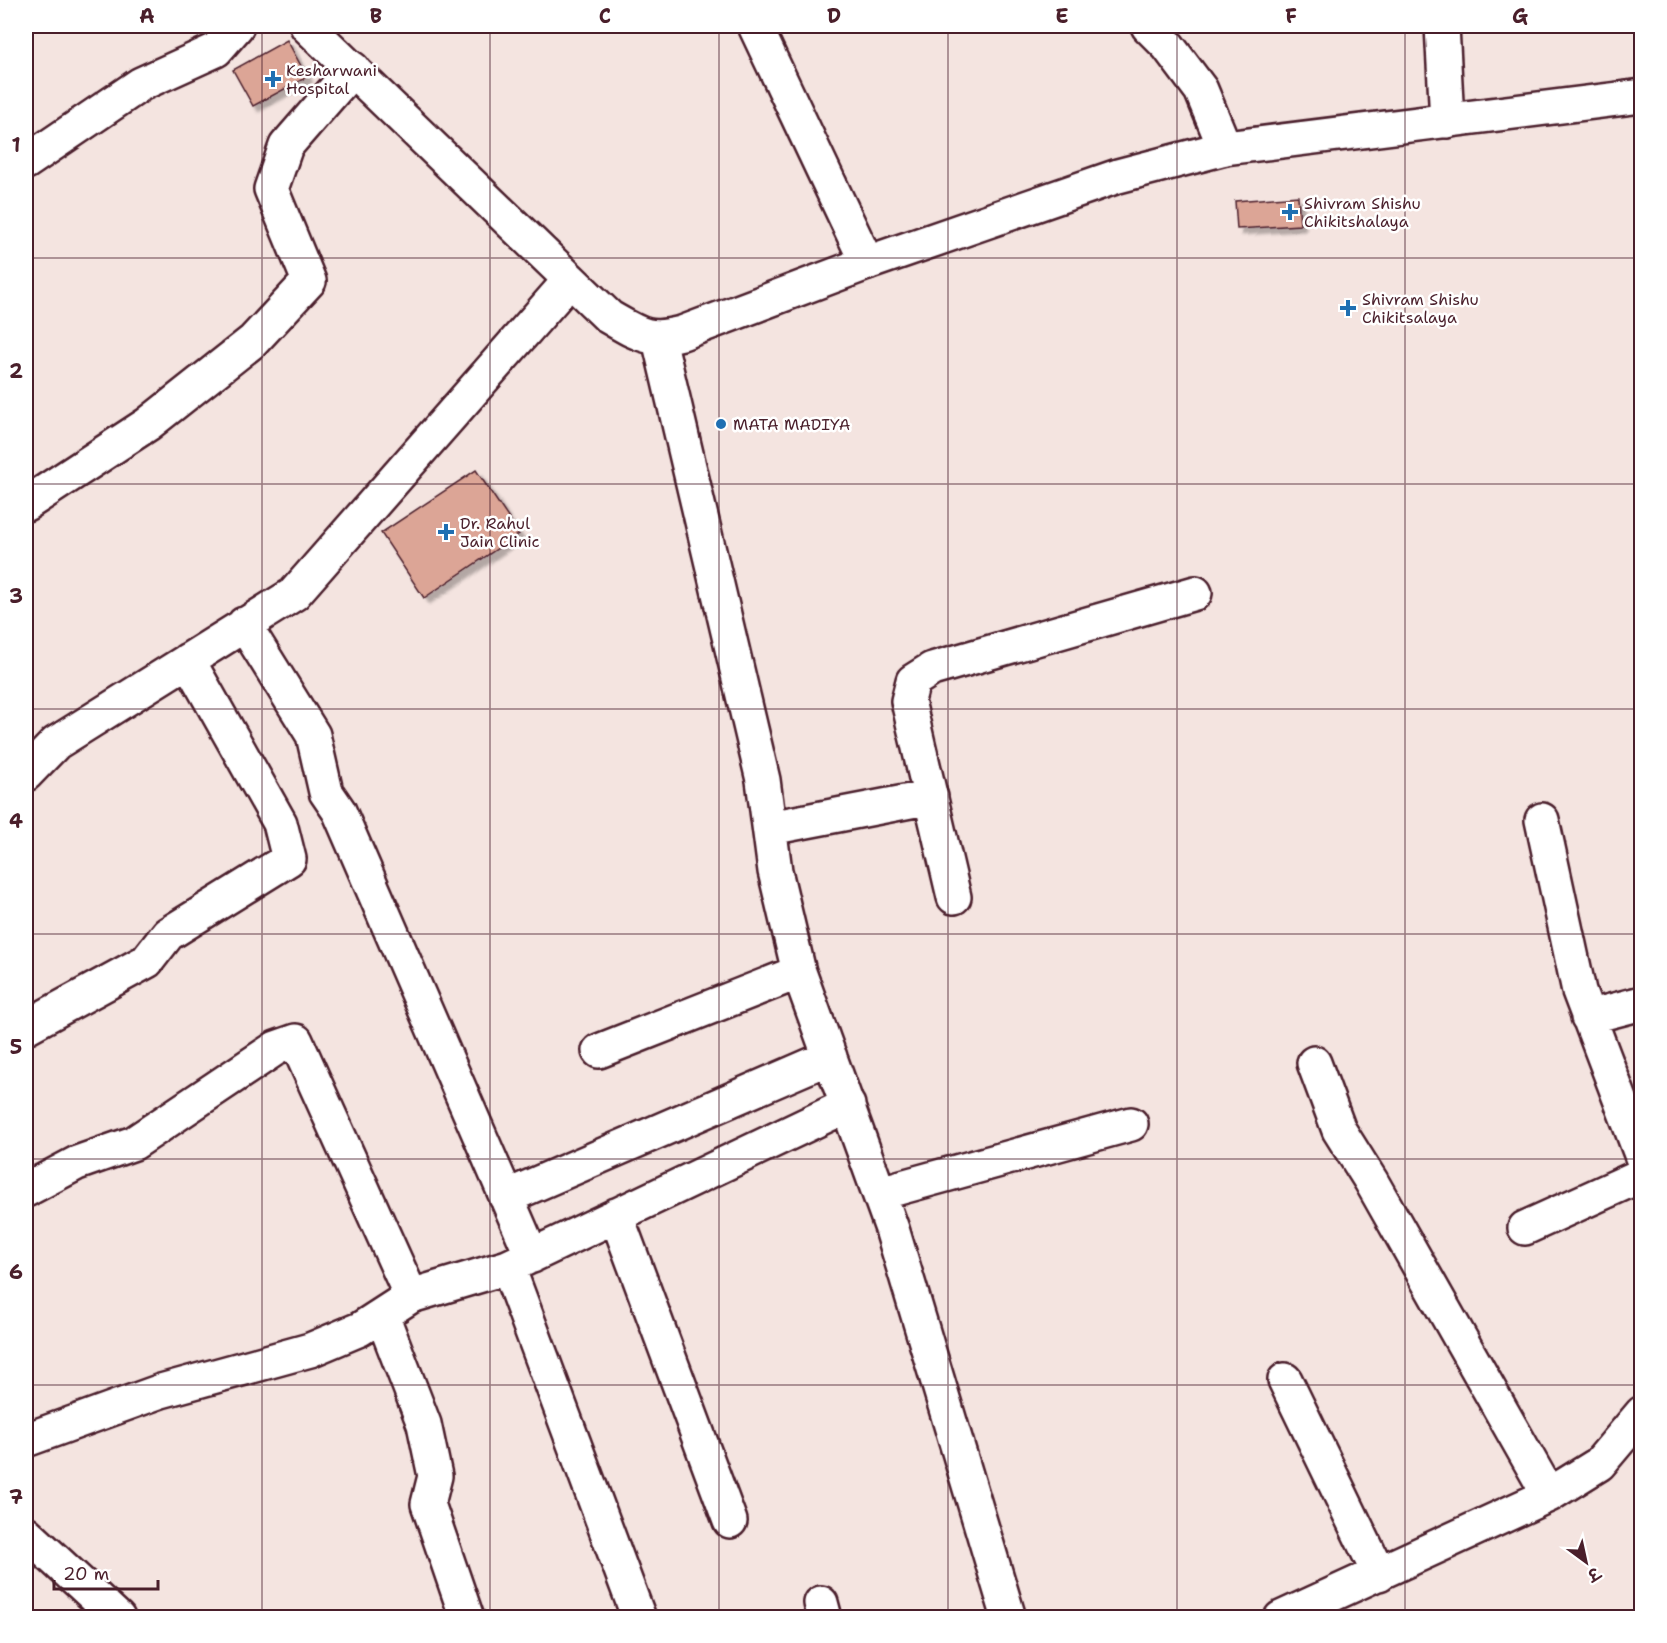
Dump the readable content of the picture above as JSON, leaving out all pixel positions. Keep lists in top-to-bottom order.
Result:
{
  "places": {
    "health": [
      "Kesharwani Hospital",
      "Shivram Shishu Chikitshalaya",
      "Shivram Shishu Chikitsalaya",
      "Dr. Rahul Jain Clinic"
    ],
    "other": ["MATA MADIYA"]
  },
  "scale_bar": "20 m",
  "north": "bottom right",
  "grid": {
    "columns": [
      "A",
      "B",
      "C",
      "D",
      "E",
      "F",
      "G"
    ],
    "rows": [
      "1",
      "2",
      "3",
      "4",
      "5",
      "6",
      "7"
    ]
  }
}
